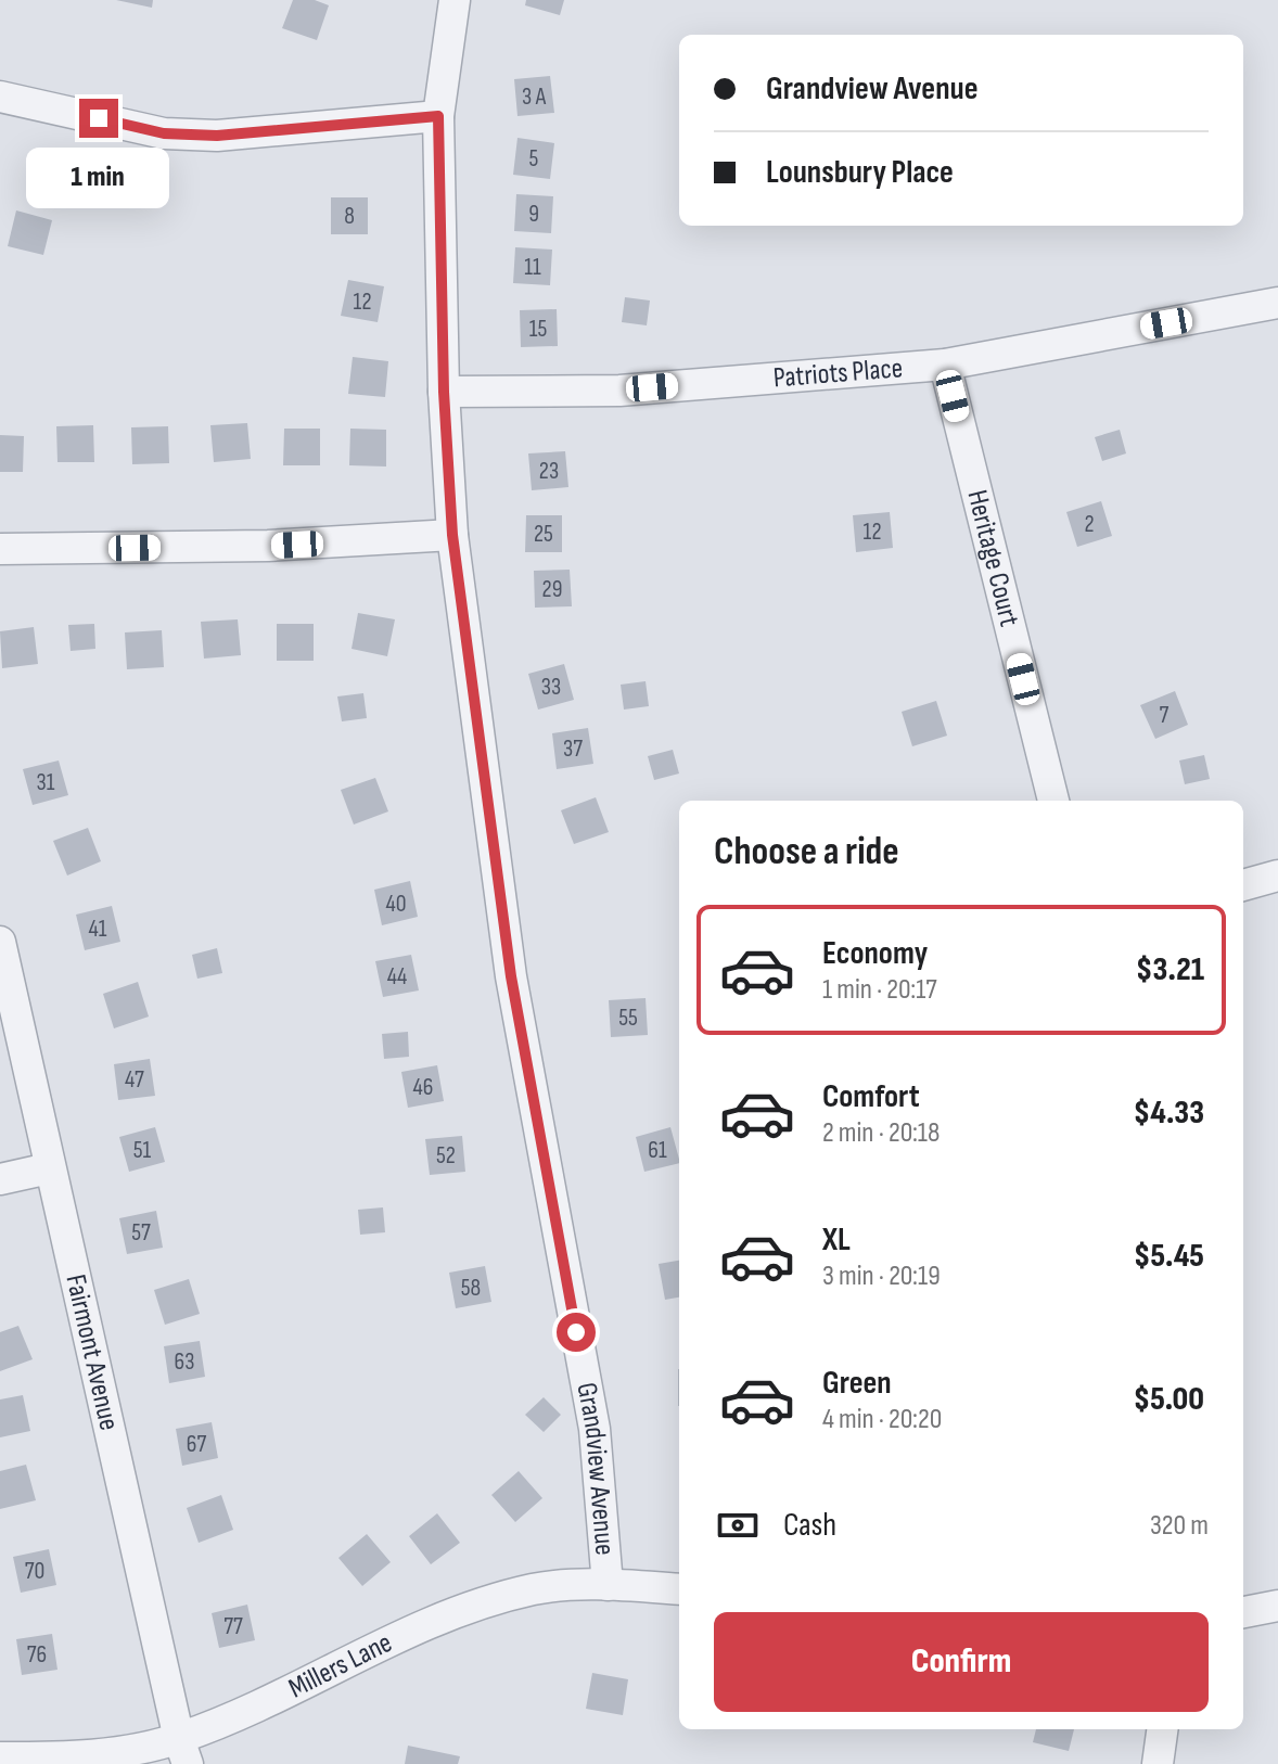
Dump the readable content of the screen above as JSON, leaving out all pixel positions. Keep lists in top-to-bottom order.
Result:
{
  "streets": {
    "street": [
      "Patriots Place",
      "Heritage Court",
      "Fairmont Avenue",
      "Grandview Avenue",
      "Millers Lane"
    ]
  },
  "crossings": [
    ["Patriots Place", "Heritage Court"],
    ["Patriots Place", "Grandview Avenue"],
    ["Fairmont Avenue", "Millers Lane"],
    ["Grandview Avenue", "Millers Lane"]
  ],
  "house_numbers": [
    "3 A",
    "5",
    "9",
    "8",
    "11",
    "12",
    "15",
    "23",
    "2",
    "12",
    "25",
    "29",
    "33",
    "7",
    "37",
    "31",
    "40",
    "41",
    "44",
    "55",
    "47",
    "46",
    "51",
    "61",
    "52",
    "57",
    "58",
    "63",
    "67",
    "70",
    "77",
    "76"
  ],
  "page": {
    "banner": ["Grandview Avenue", "Lounsbury Place"],
    "bubble": "1 min",
    "heading": "Choose a ride",
    "list": [
      {
        "name": "Economy",
        "note": "1 min · 20:17",
        "value": "$3.21"
      },
      {
        "name": "Comfort",
        "note": "2 min · 20:18",
        "value": "$4.33"
      },
      {
        "name": "XL",
        "note": "3 min · 20:19",
        "value": "$5.45"
      },
      {
        "name": "Green",
        "note": "4 min · 20:20",
        "value": "$5.00"
      }
    ],
    "pay": ["Cash", "320 m"],
    "buttons": "Confirm"
  }
}
